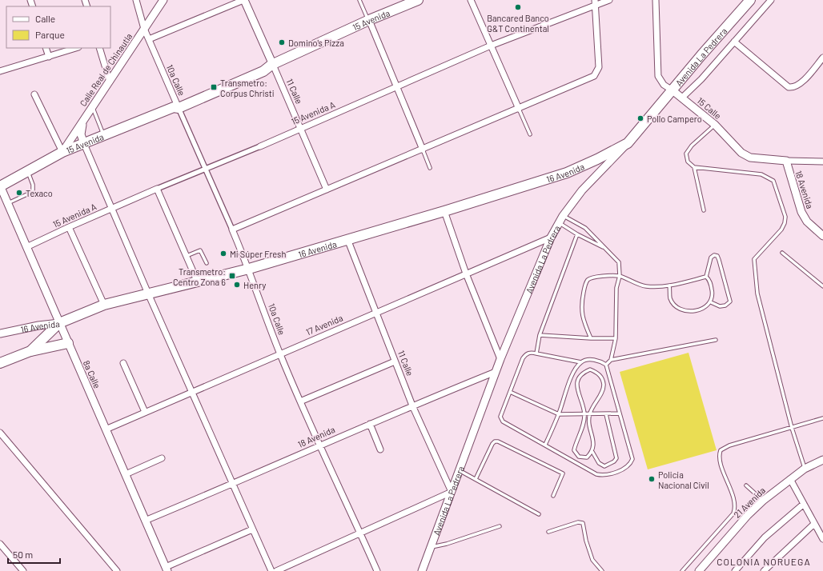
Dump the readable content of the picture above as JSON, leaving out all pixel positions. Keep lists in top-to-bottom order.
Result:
{
  "streets": {
    "main road": ["15 Avenida", "Avenida La Pedrera", "16 Avenida"],
    "street": [
      "Calle Real de Chinautla",
      "10a Calle",
      "11 Calle",
      "15 Calle",
      "15 Avenida A",
      "18 Avenida",
      "17 Avenida",
      "8a Calle",
      "21 Avenida"
    ]
  },
  "crossings": [
    ["15 Avenida", "Calle Real de Chinautla"],
    ["15 Avenida", "10a Calle"],
    ["15 Avenida", "11 Calle"],
    ["15 Avenida", "8a Calle"],
    ["Avenida La Pedrera", "11 Calle"],
    ["Avenida La Pedrera", "15 Calle"],
    ["Avenida La Pedrera", "16 Avenida"],
    ["Avenida La Pedrera", "18 Avenida"],
    ["Avenida La Pedrera", "17 Avenida"],
    ["Calle Real de Chinautla", "10a Calle"],
    ["10a Calle", "15 Avenida A"],
    ["10a Calle", "16 Avenida"],
    ["10a Calle", "18 Avenida"],
    ["10a Calle", "17 Avenida"],
    ["11 Calle", "15 Avenida A"],
    ["11 Calle", "16 Avenida"],
    ["11 Calle", "18 Avenida"],
    ["11 Calle", "17 Avenida"],
    ["15 Calle", "18 Avenida"],
    ["15 Avenida A", "8a Calle"],
    ["16 Avenida", "8a Calle"],
    ["18 Avenida", "8a Calle"],
    ["17 Avenida", "8a Calle"]
  ],
  "districts": ["COLONIA NORUEGA"],
  "places": {
    "other": [
      "Bancared Banco G&T Continental",
      "Domino's Pizza",
      "Pollo Campero",
      "Texaco",
      "Mi Súper Fresh",
      "Henry",
      "Policia Nacional Civil"
    ],
    "transit": ["Transmetro: Corpus Christi", "Transmetro: Centro Zona 6"]
  },
  "legend": ["Calle", "Parque"],
  "scale_bar": "50 m"
}
